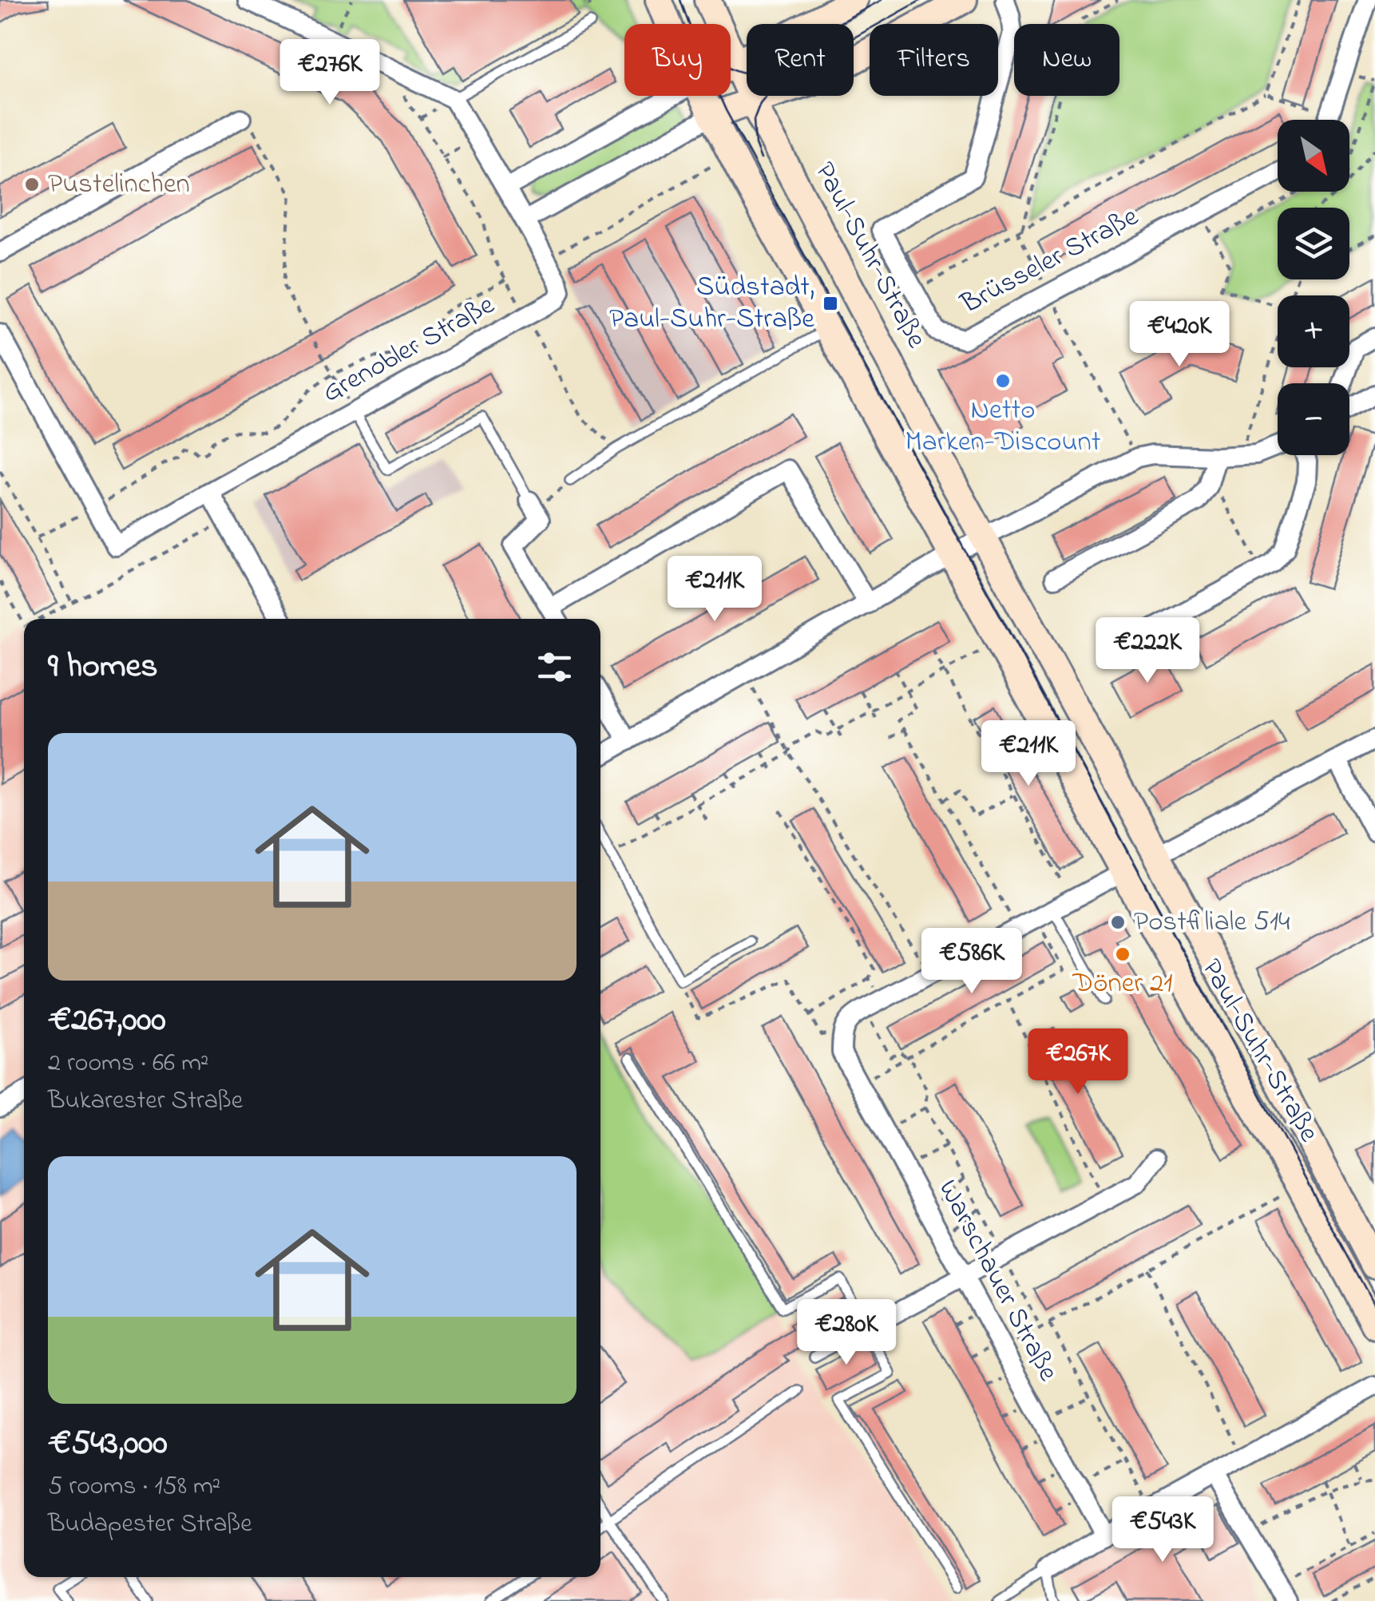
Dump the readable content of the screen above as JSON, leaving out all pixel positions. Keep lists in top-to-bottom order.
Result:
{
  "streets": {
    "street": [
      "Paul-Suhr-Straße",
      "Brüsseler Straße",
      "Grenobler Straße",
      "Warschauer Straße"
    ]
  },
  "places": {
    "other": [
      "Pustelinchen",
      "Netto Marken-Discount",
      "Postfiliale 514",
      "Döner 21"
    ],
    "transit": ["Südstadt, Paul-Suhr-Straße"]
  },
  "north": "bottom right",
  "page": {
    "chip": [
      "Buy",
      "Rent",
      "Filters",
      "New"
    ],
    "price": [
      "€276K",
      "€420K",
      "€211K",
      "€222K",
      "€211K",
      "€586K",
      "€267K",
      "€280K",
      "€543K"
    ],
    "map_buttons": ["+", "−"],
    "heading": "9 homes",
    "list": [
      {
        "name": "€267,000",
        "note": "2 rooms · 66 m² · Bukarester Straße"
      },
      {
        "name": "€543,000",
        "note": "5 rooms · 158 m² · Budapester Straße"
      }
    ]
  }
}
